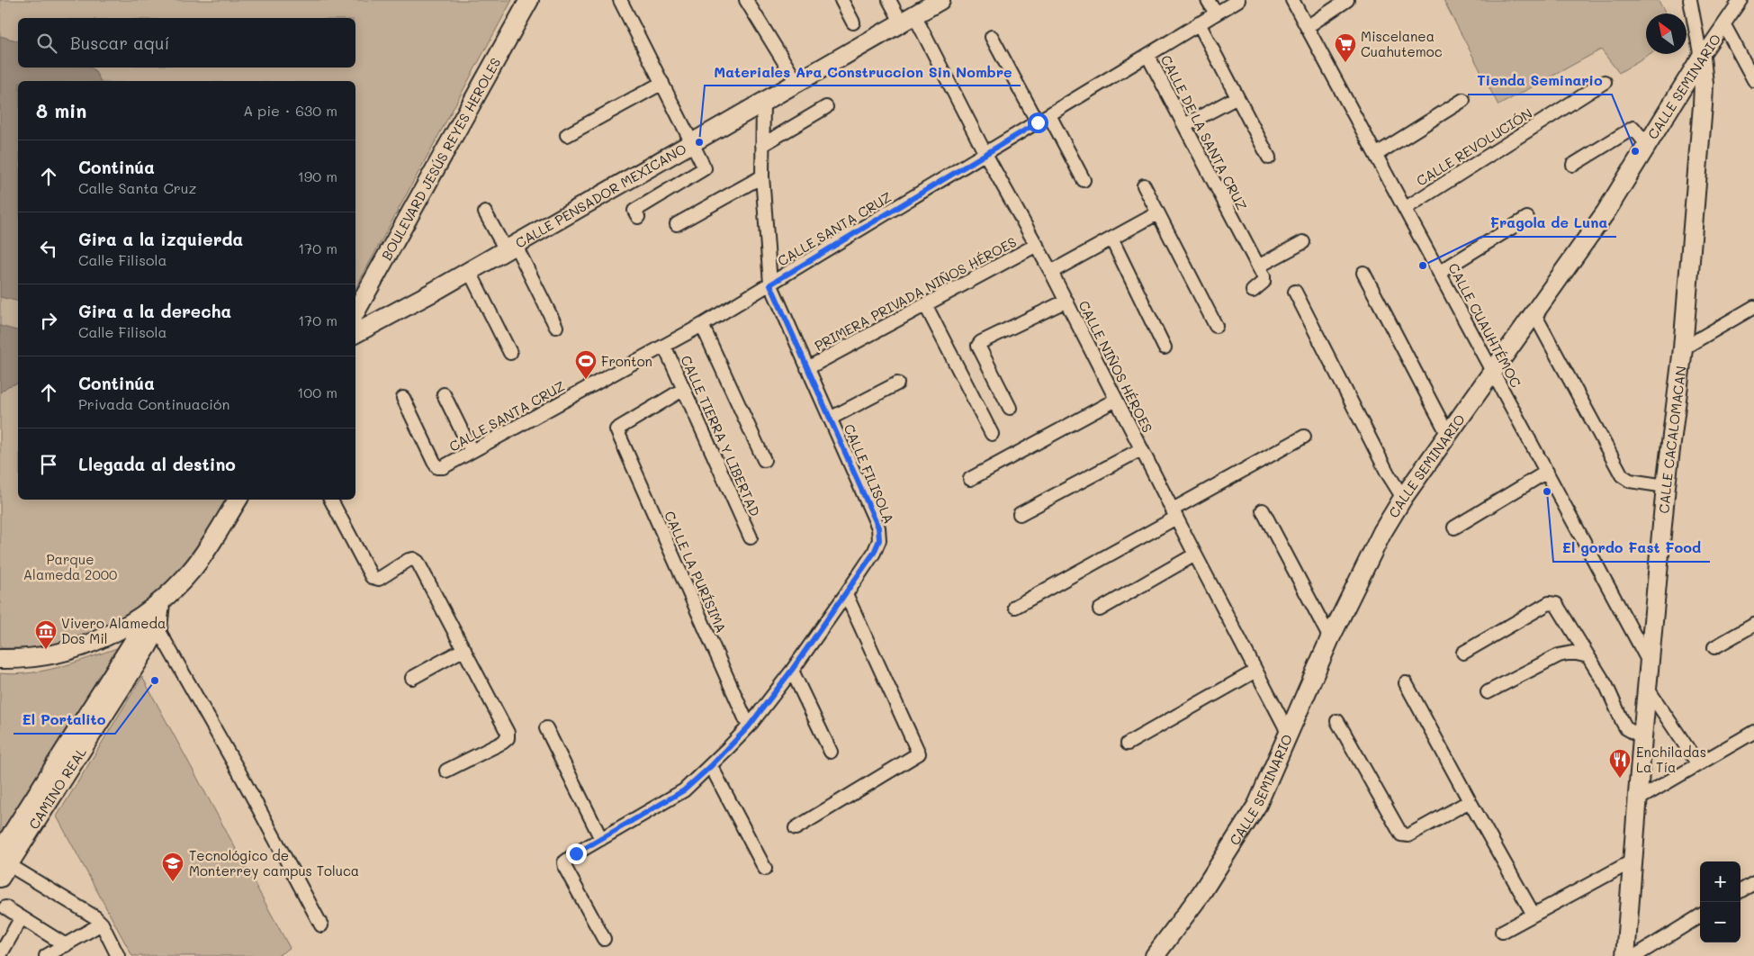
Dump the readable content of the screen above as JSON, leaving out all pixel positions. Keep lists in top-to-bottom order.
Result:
{
  "streets": {
    "street": [
      "CALLE SEMINARIO",
      "CALLE DE LA SANTA CRUZ",
      "CALLE REVOLUCIÓN",
      "BOULEVARD JESÚS REYES HEROLES",
      "CALLE PENSADOR MEXICANO",
      "CALLE SANTA CRUZ",
      "PRIMERA PRIVADA NIÑOS HÉROES",
      "CALLE CUAUHTÉMOC",
      "CALLE NIÑOS HÉROES",
      "CALLE TIERRA Y LIBERTAD",
      "CALLE CACALOMACAN",
      "CALLE FILISOLA",
      "CALLE LA PURÍSIMA",
      "CAMINO REAL"
    ]
  },
  "crossings": [
    ["CALLE SEMINARIO", "CALLE CUAUHTÉMOC"],
    ["CALLE SEMINARIO", "CALLE NIÑOS HÉROES"],
    ["CALLE SEMINARIO", "CALLE CACALOMACAN"],
    ["CALLE DE LA SANTA CRUZ", "CALLE SANTA CRUZ"],
    ["CALLE REVOLUCIÓN", "CALLE CUAUHTÉMOC"],
    ["CALLE PENSADOR MEXICANO", "CALLE NIÑOS HÉROES"],
    ["CALLE PENSADOR MEXICANO", "CALLE FILISOLA"],
    ["CALLE SANTA CRUZ", "CALLE NIÑOS HÉROES"],
    ["CALLE SANTA CRUZ", "CALLE TIERRA Y LIBERTAD"],
    ["CALLE SANTA CRUZ", "CALLE FILISOLA"],
    ["PRIMERA PRIVADA NIÑOS HÉROES", "CALLE NIÑOS HÉROES"],
    ["PRIMERA PRIVADA NIÑOS HÉROES", "CALLE FILISOLA"],
    ["CALLE CUAUHTÉMOC", "CALLE CACALOMACAN"],
    ["CALLE TIERRA Y LIBERTAD", "CALLE LA PURÍSIMA"],
    ["CALLE FILISOLA", "CALLE LA PURÍSIMA"]
  ],
  "parks": ["Parque Alameda 2000"],
  "places": {
    "supermarket": ["Miscelanea Cuahutemoc"],
    "other": [
      "Materiales Ara Construccion Sin Nombre",
      "Tienda Seminario",
      "Fragola de Luna",
      "El gordo Fast Food",
      "El Portalito"
    ],
    "sports": ["Fronton"],
    "museum": ["Vivero Alameda Dos Mil"],
    "restaurant": ["Enchiladas La Tía"],
    "school or university": ["Tecnológico de Monterrey campus Toluca"]
  },
  "north": "top left",
  "page": {
    "search": "Buscar aquí",
    "heading": ["8 min", "A pie · 630 m"],
    "list": [
      ["Continúa", "Calle Santa Cruz", "190 m"],
      ["Gira a la izquierda", "Calle Filisola", "170 m"],
      ["Gira a la derecha", "Calle Filisola", "170 m"],
      ["Continúa", "Privada Continuación", "100 m"],
      "Llegada al destino"
    ],
    "map_buttons": ["+", "−"]
  }
}
